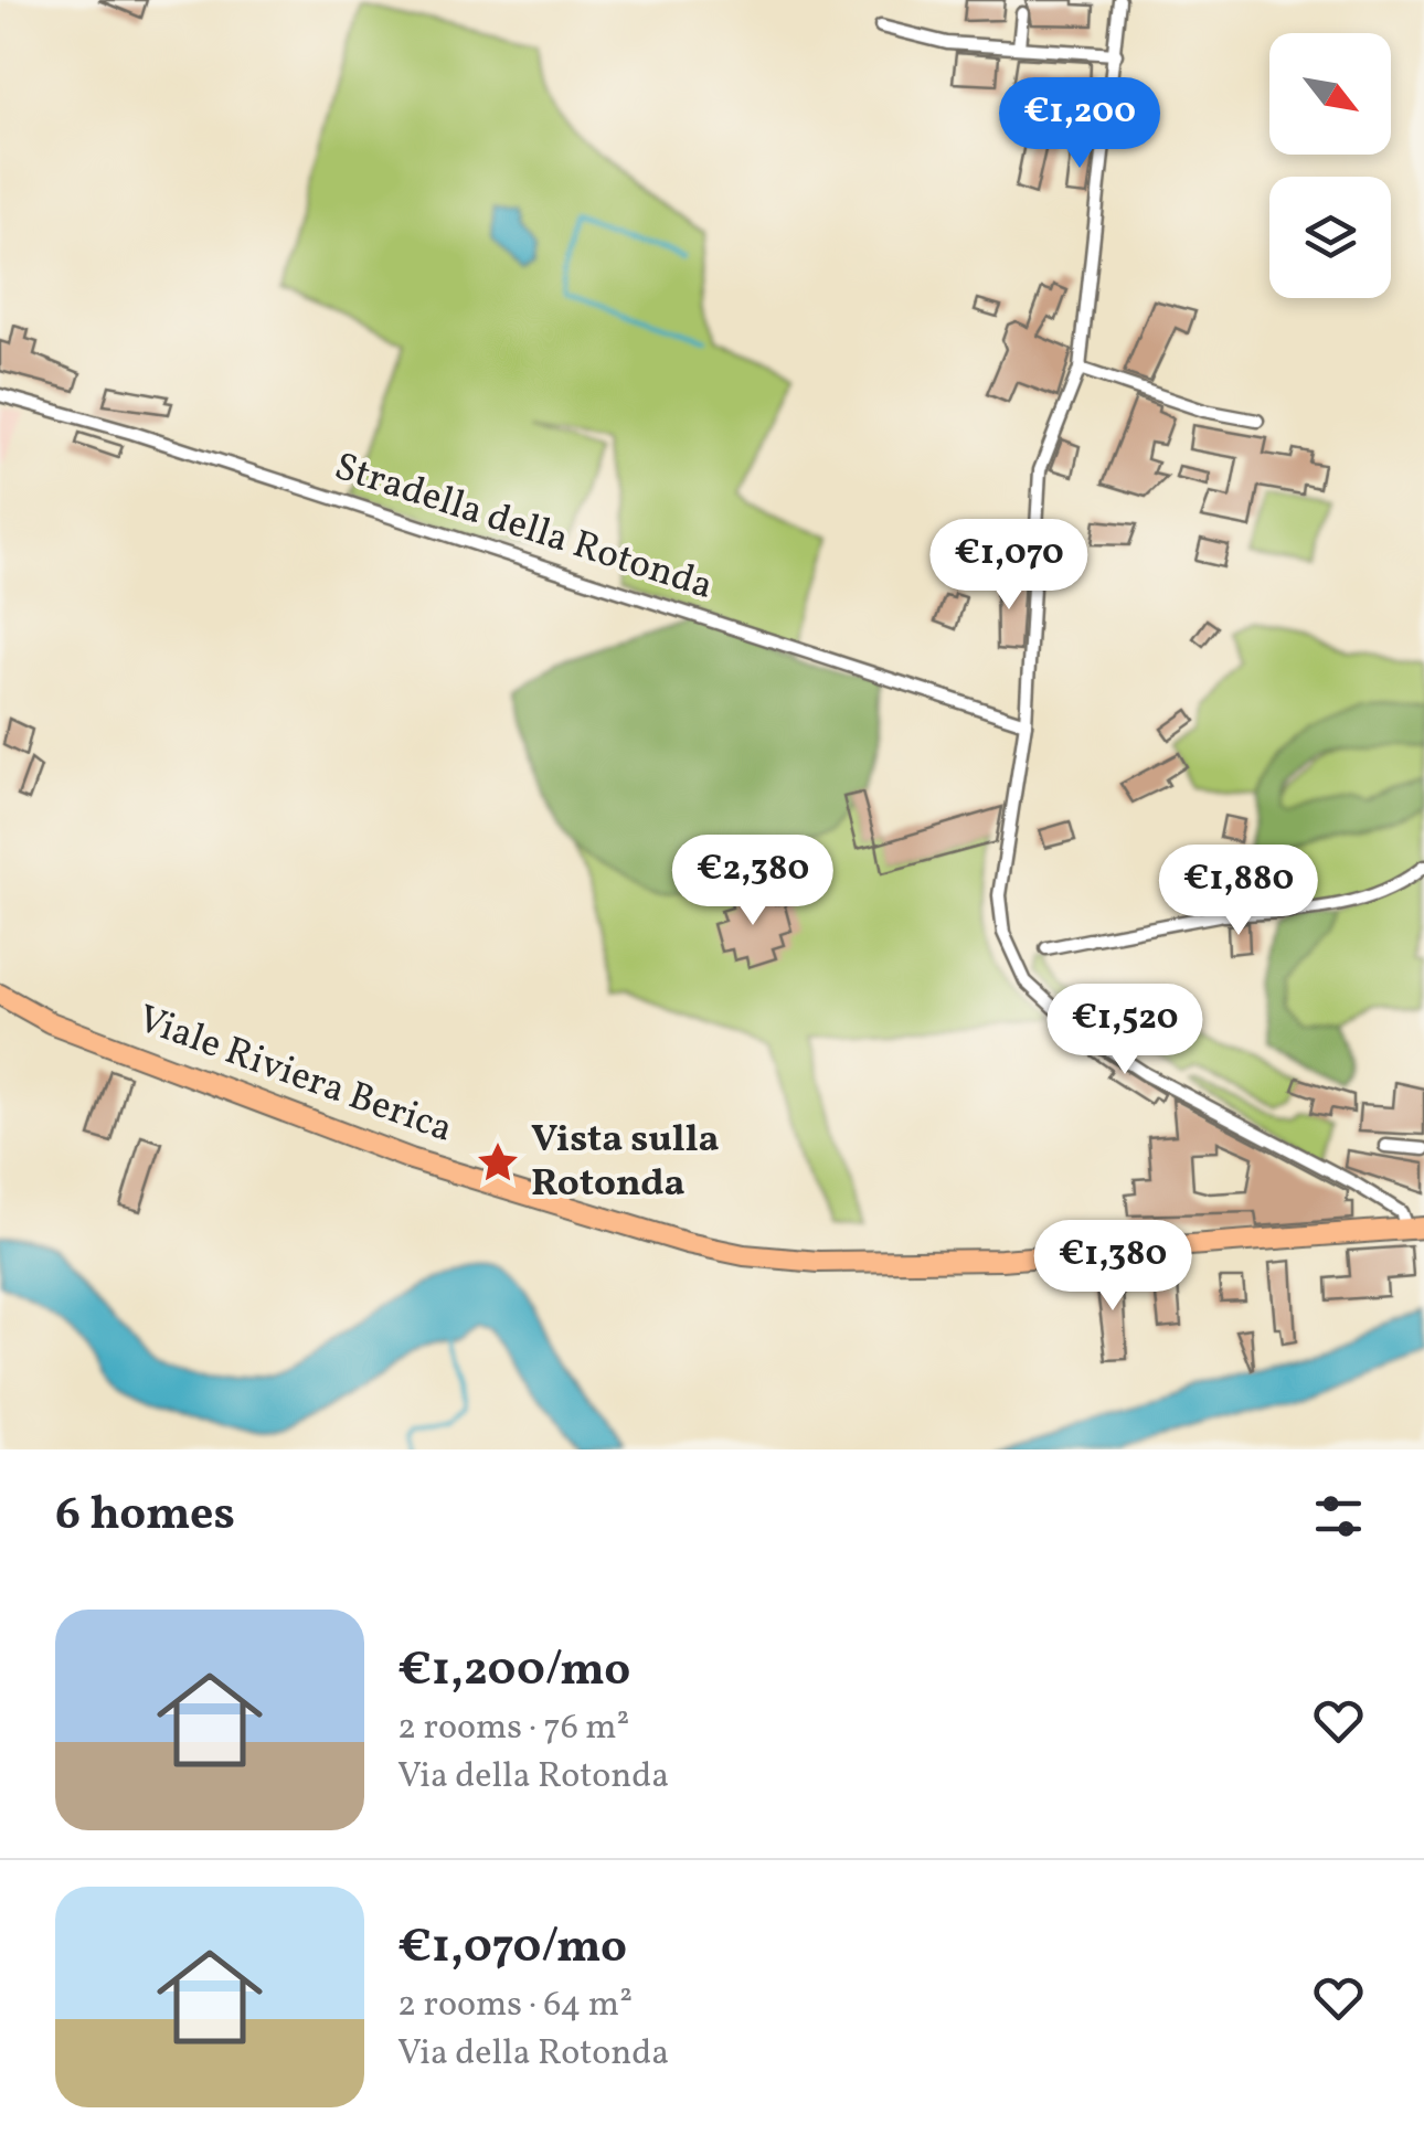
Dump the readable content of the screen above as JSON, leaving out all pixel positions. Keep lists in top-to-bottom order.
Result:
{
  "streets": {
    "main road": ["Viale Riviera Berica"],
    "street": ["Stradella della Rotonda"]
  },
  "places": {
    "place": ["Vista sulla Rotonda"]
  },
  "north": "bottom right",
  "page": {
    "price": [
      "€1,200",
      "€1,070",
      "€2,380",
      "€1,880",
      "€1,520",
      "€1,380"
    ],
    "heading": "6 homes",
    "list": [
      {
        "name": "€1,200/mo",
        "note": "2 rooms · 76 m² · Via della Rotonda"
      },
      {
        "name": "€1,070/mo",
        "note": "2 rooms · 64 m² · Via della Rotonda"
      }
    ]
  }
}
